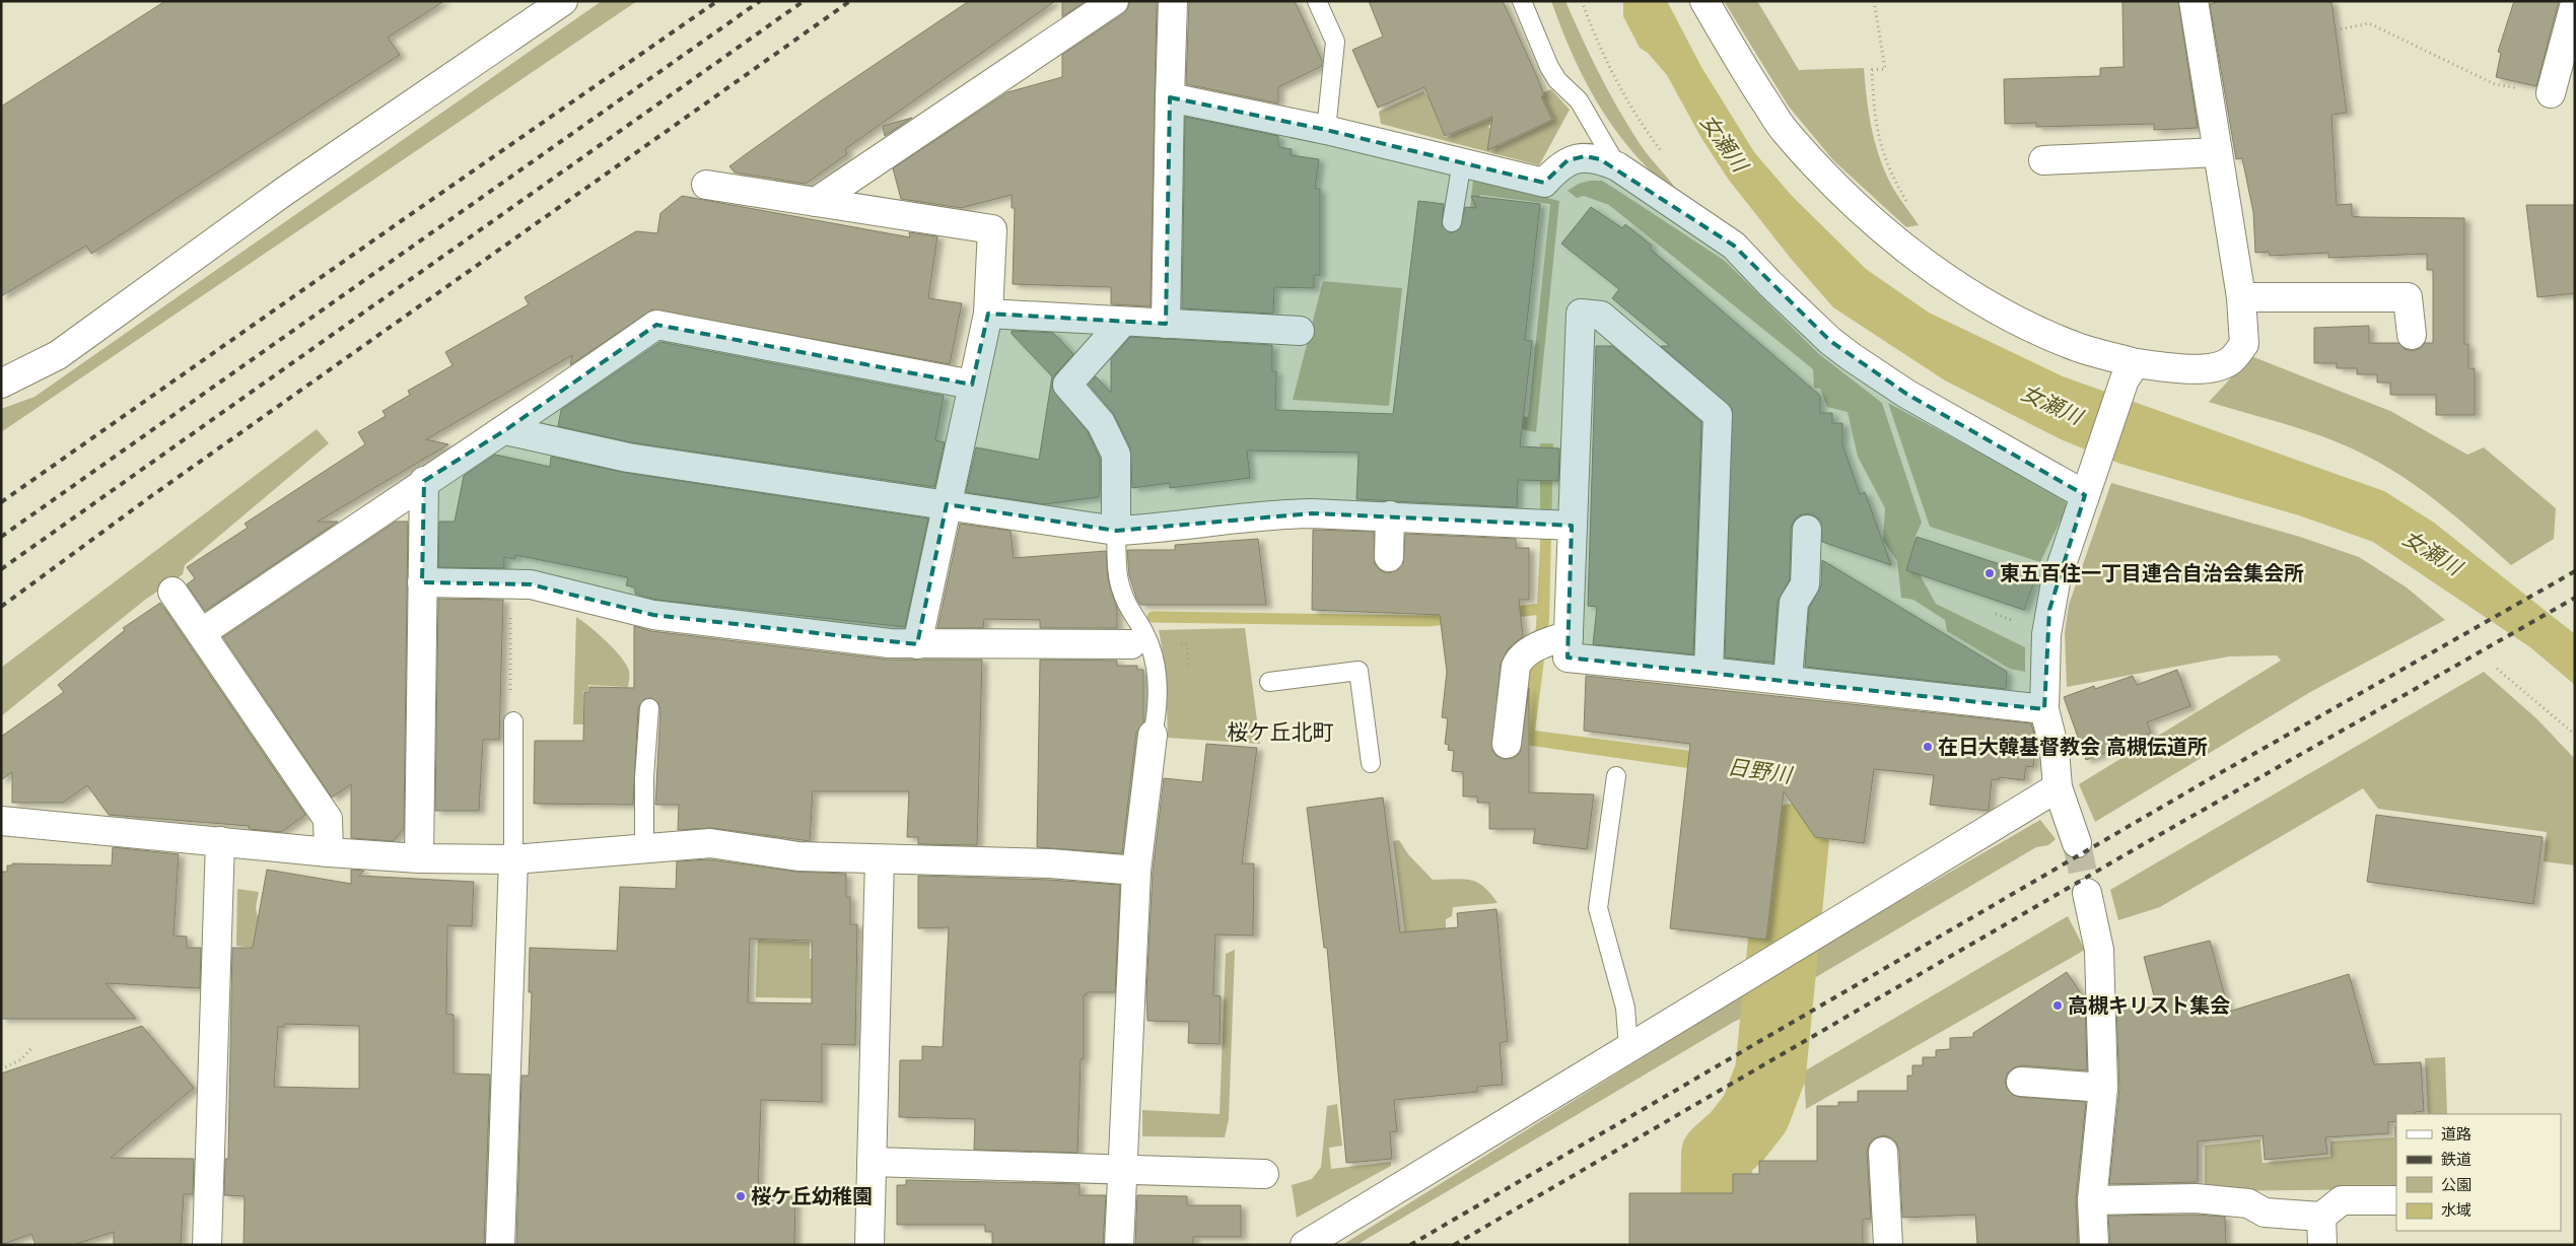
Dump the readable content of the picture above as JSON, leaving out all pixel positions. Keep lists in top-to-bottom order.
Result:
{
  "districts": ["桜ケ丘北町"],
  "water": ["女瀬川", "日野川"],
  "places": [
    "東五百住一丁目連合自治会集会所",
    "在日大韓基督教会 高槻伝道所",
    "高槻キリスト集会",
    "桜ケ丘幼稚園"
  ],
  "legend": [
    "道路",
    "鉄道",
    "公園",
    "水域"
  ]
}
